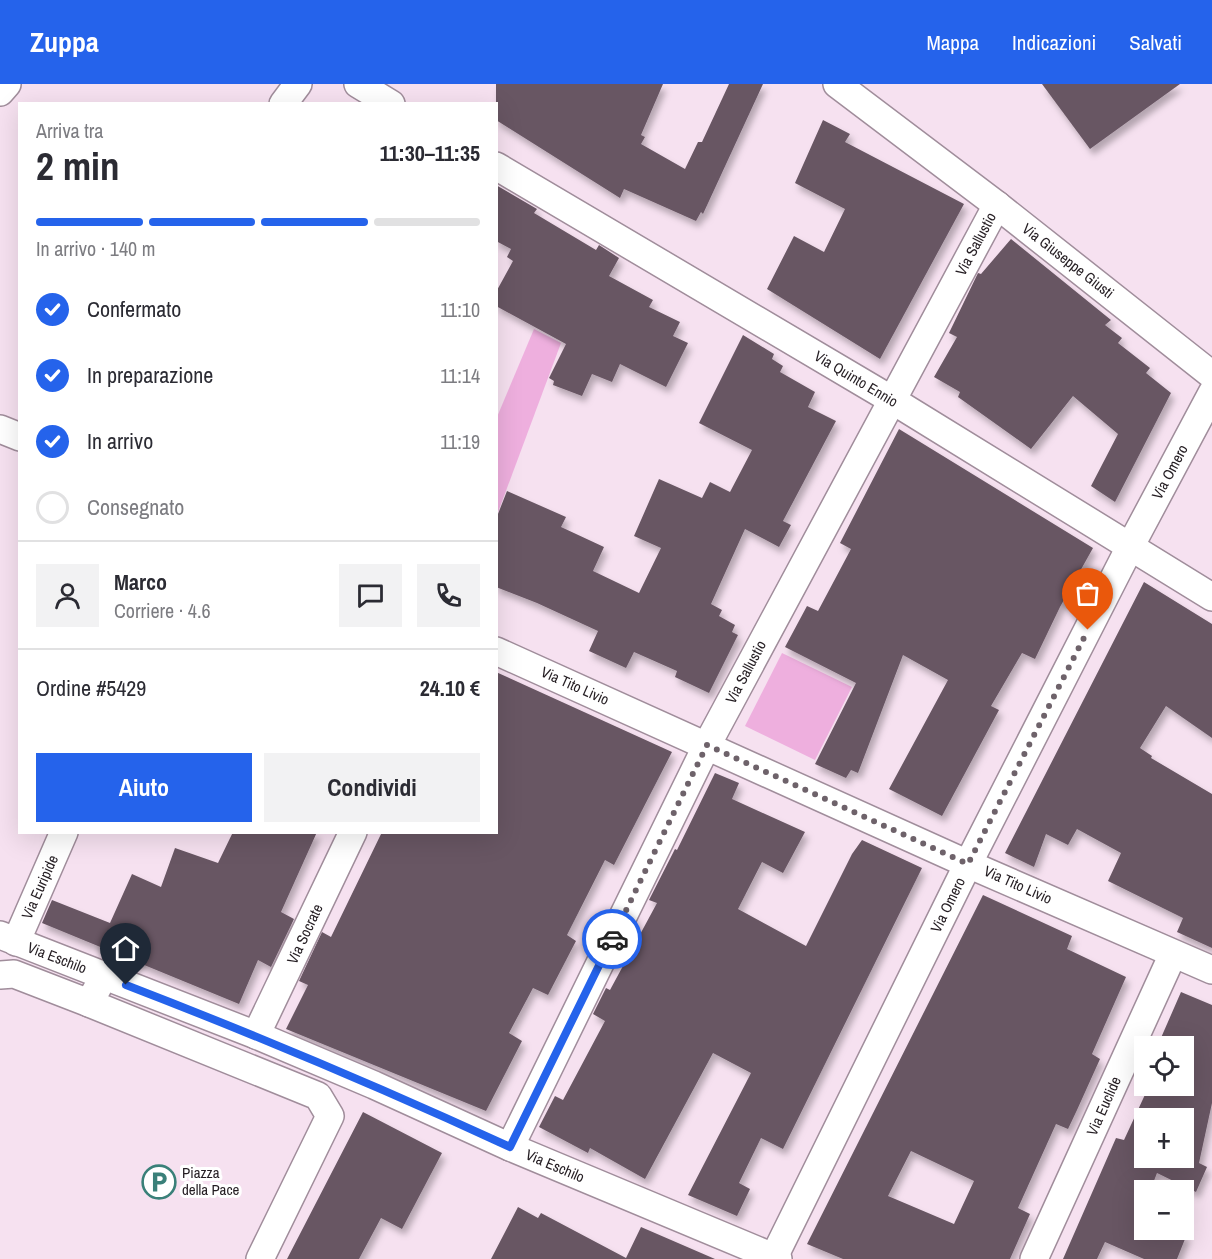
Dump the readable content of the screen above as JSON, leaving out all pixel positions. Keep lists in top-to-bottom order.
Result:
{
  "streets": {
    "street": [
      "Via Sallustio",
      "Via Giuseppe Giusti",
      "Via Quinto Ennio",
      "Via Omero",
      "Via Tito Livio",
      "Via Euripide",
      "Via Socrate",
      "Via Eschilo",
      "Via Euclide"
    ]
  },
  "crossings": [
    ["Via Sallustio", "Via Giuseppe Giusti"],
    ["Via Sallustio", "Via Quinto Ennio"],
    ["Via Sallustio", "Via Tito Livio"],
    ["Via Sallustio", "Via Eschilo"],
    ["Via Quinto Ennio", "Via Omero"],
    ["Via Omero", "Via Tito Livio"],
    ["Via Omero", "Via Eschilo"],
    ["Via Tito Livio", "Via Euclide"],
    ["Via Euripide", "Via Eschilo"],
    ["Via Socrate", "Via Eschilo"]
  ],
  "places": {
    "parking": ["Piazza della Pace"]
  },
  "page": {
    "header": "Zuppa",
    "nav": ["Mappa", "Indicazioni", "Salvati"],
    "heading": ["2 min", "Arriva tra", "11:30–11:35"],
    "panel": [
      "Marco",
      "Corriere · 4.6",
      "Ordine #5429",
      "24.10 €"
    ],
    "bar": "In arrivo · 140 m",
    "list": [
      ["Confermato", "11:10"],
      ["In preparazione", "11:14"],
      ["In arrivo", "11:19"],
      "Consegnato"
    ],
    "buttons": ["Aiuto", "Condividi"],
    "map_buttons": ["+", "−"]
  }
}
